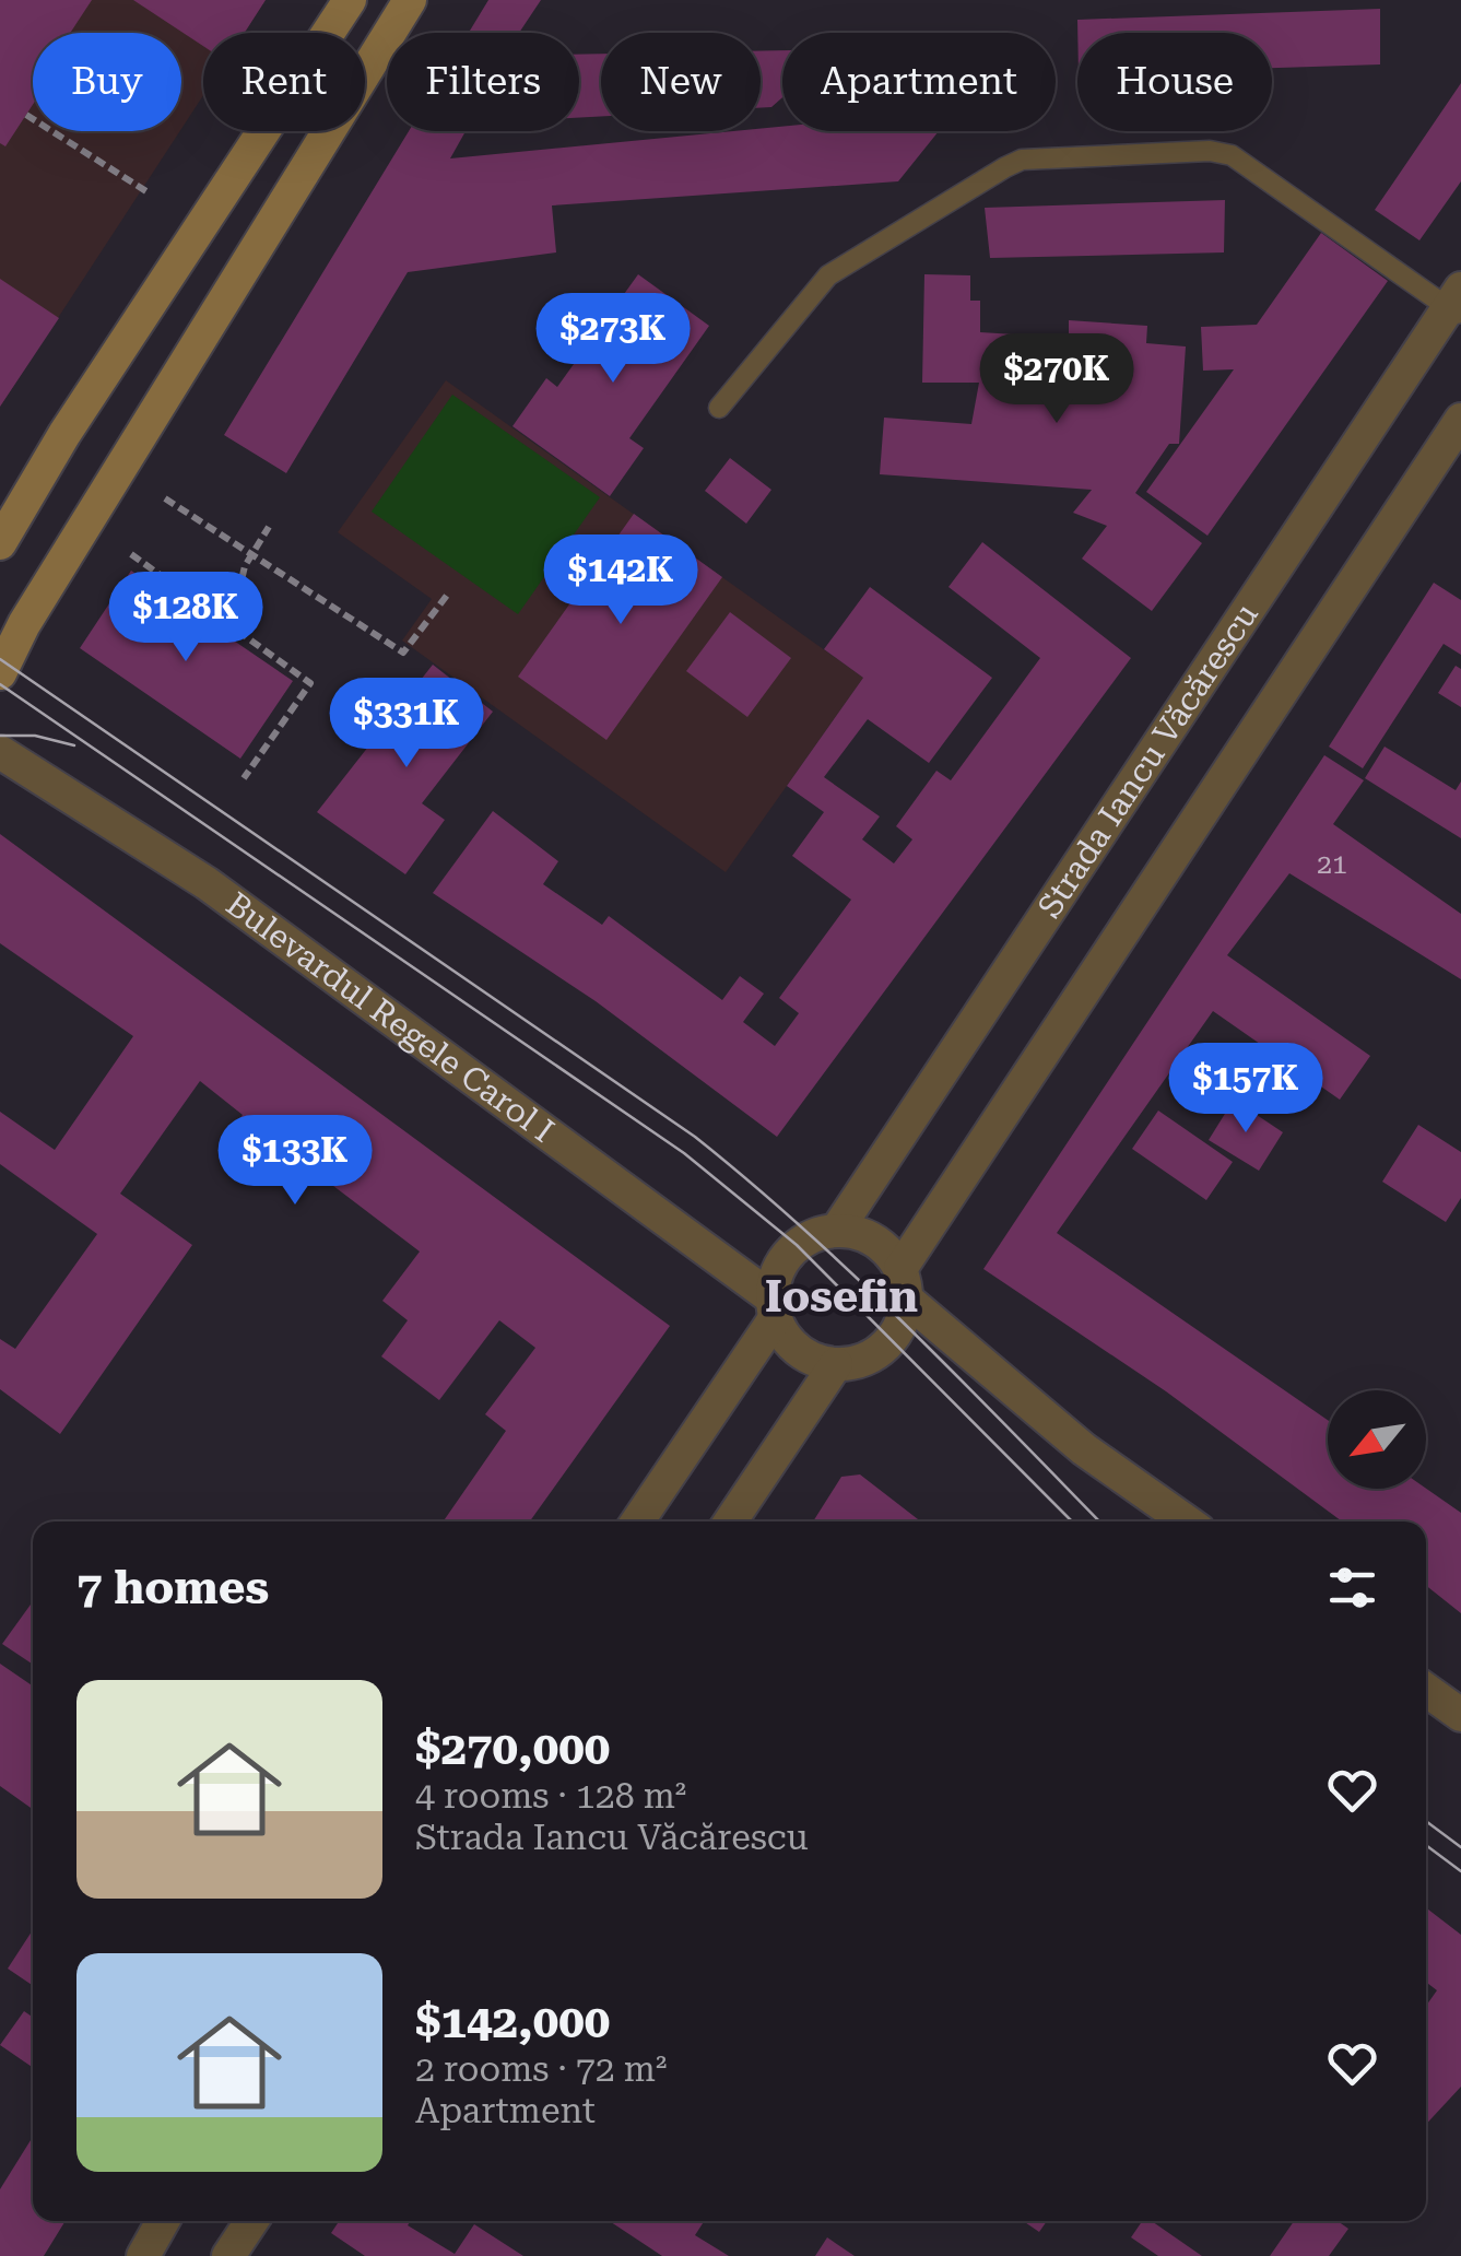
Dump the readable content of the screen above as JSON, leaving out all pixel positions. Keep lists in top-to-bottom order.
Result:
{
  "streets": {
    "street": ["Strada Iancu Văcărescu", "Bulevardul Regele Carol I"]
  },
  "crossings": [
    ["Strada Iancu Văcărescu", "Bulevardul Regele Carol I"]
  ],
  "districts": ["Iosefin"],
  "house_numbers": ["21"],
  "north": "bottom left",
  "page": {
    "chip": [
      "Buy",
      "Rent",
      "Filters",
      "New",
      "Apartment",
      "House"
    ],
    "price": [
      "$273K",
      "$270K",
      "$142K",
      "$128K",
      "$331K",
      "$157K",
      "$133K"
    ],
    "heading": "7 homes",
    "list": [
      {
        "name": "$270,000",
        "note": "4 rooms · 128 m² · Strada Iancu Văcărescu"
      },
      {
        "name": "$142,000",
        "note": "2 rooms · 72 m² · Apartment"
      }
    ]
  }
}
